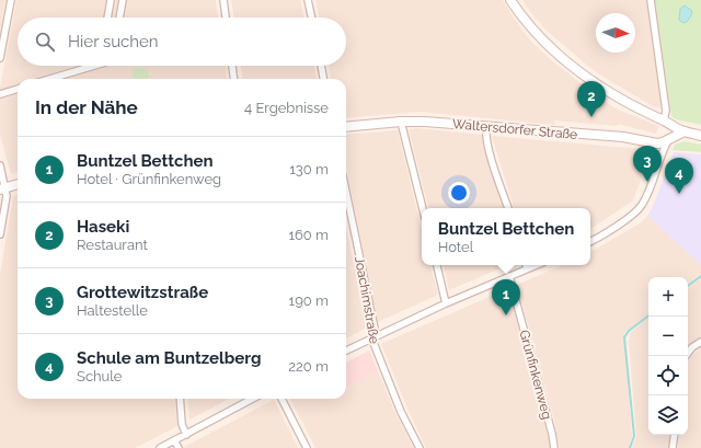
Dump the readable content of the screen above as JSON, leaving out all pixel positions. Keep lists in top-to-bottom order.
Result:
{
  "streets": {
    "street": ["Waltersdorfer Straße", "Joachimstraße", "Grünfinkenweg"]
  },
  "north": "right",
  "page": {
    "search": "Hier suchen",
    "heading": ["In der Nähe", "4 Ergebnisse"],
    "pins": [
      "2",
      "3",
      "4",
      "1"
    ],
    "list": [
      {
        "mark": "1",
        "name": "Buntzel Bettchen",
        "note": "Hotel · Grünfinkenweg",
        "value": "130 m"
      },
      {
        "mark": "2",
        "name": "Haseki",
        "note": "Restaurant",
        "value": "160 m"
      },
      {
        "mark": "3",
        "name": "Grottewitzstraße",
        "note": "Haltestelle",
        "value": "190 m"
      },
      {
        "mark": "4",
        "name": "Schule am Buntzelberg",
        "note": "Schule",
        "value": "220 m"
      }
    ],
    "popup": ["Buntzel Bettchen", "Hotel"],
    "map_buttons": ["+", "−"]
  }
}
